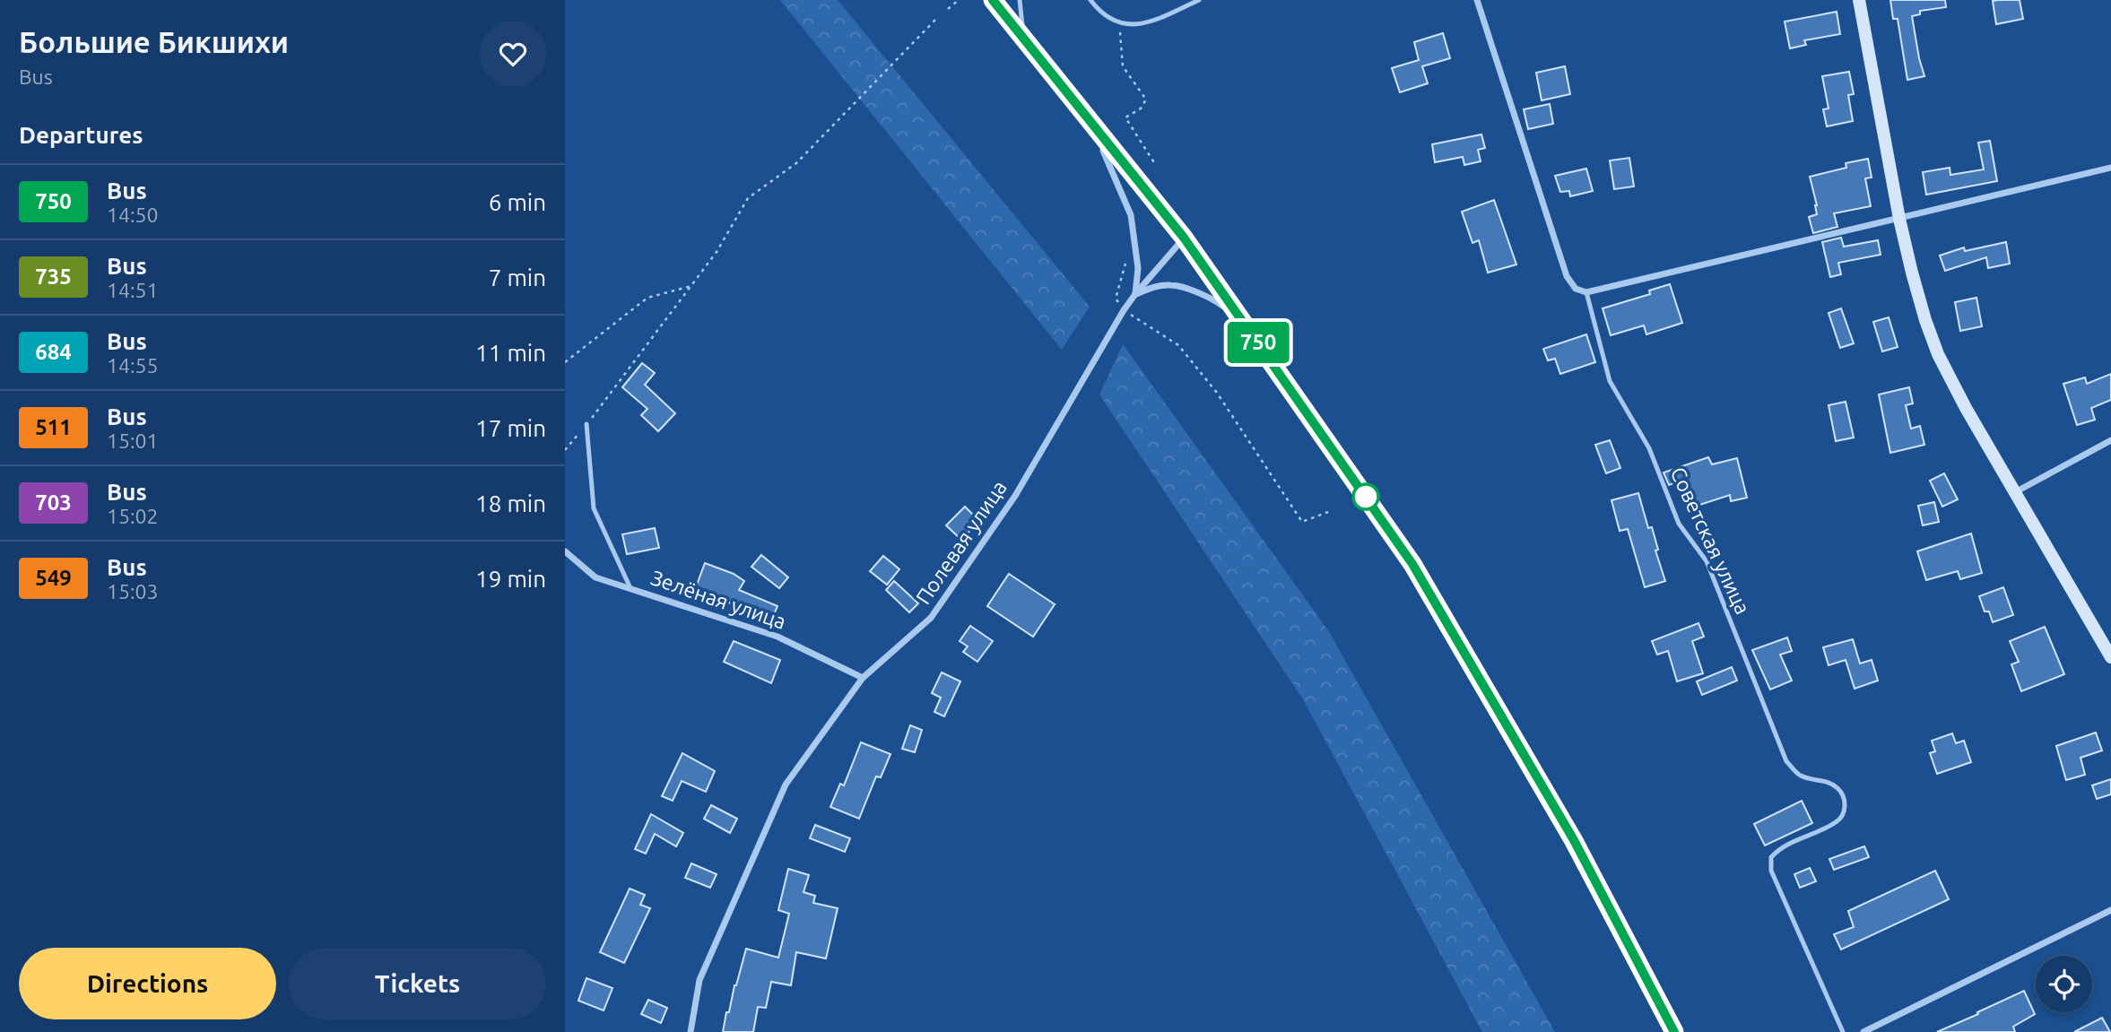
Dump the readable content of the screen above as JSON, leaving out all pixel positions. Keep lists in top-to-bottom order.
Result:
{
  "streets": {
    "street": ["Полевая улица", "Зелёная улица"],
    "lane": ["Советская улица"]
  },
  "crossings": [
    ["Полевая улица", "Зелёная улица"]
  ],
  "lines": ["bus line 750"],
  "page": {
    "heading": [
      ["Большие Бикшихи", "Bus"],
      "Departures"
    ],
    "on_map": "750",
    "list": [
      {
        "mark": "750",
        "name": "Bus",
        "note": "14:50",
        "value": "6 min"
      },
      {
        "mark": "735",
        "name": "Bus",
        "note": "14:51",
        "value": "7 min"
      },
      {
        "mark": "684",
        "name": "Bus",
        "note": "14:55",
        "value": "11 min"
      },
      {
        "mark": "511",
        "name": "Bus",
        "note": "15:01",
        "value": "17 min"
      },
      {
        "mark": "703",
        "name": "Bus",
        "note": "15:02",
        "value": "18 min"
      },
      {
        "mark": "549",
        "name": "Bus",
        "note": "15:03",
        "value": "19 min"
      }
    ],
    "buttons": ["Directions", "Tickets"]
  }
}
